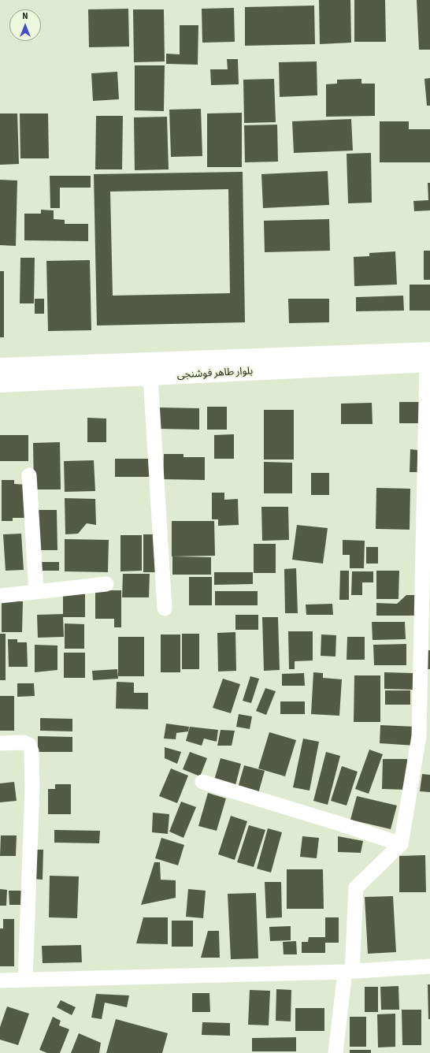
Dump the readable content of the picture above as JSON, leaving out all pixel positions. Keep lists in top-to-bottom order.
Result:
{
  "streets": {
    "street": ["بلوار طاهر فوشنجی"]
  },
  "north": "top"
}
